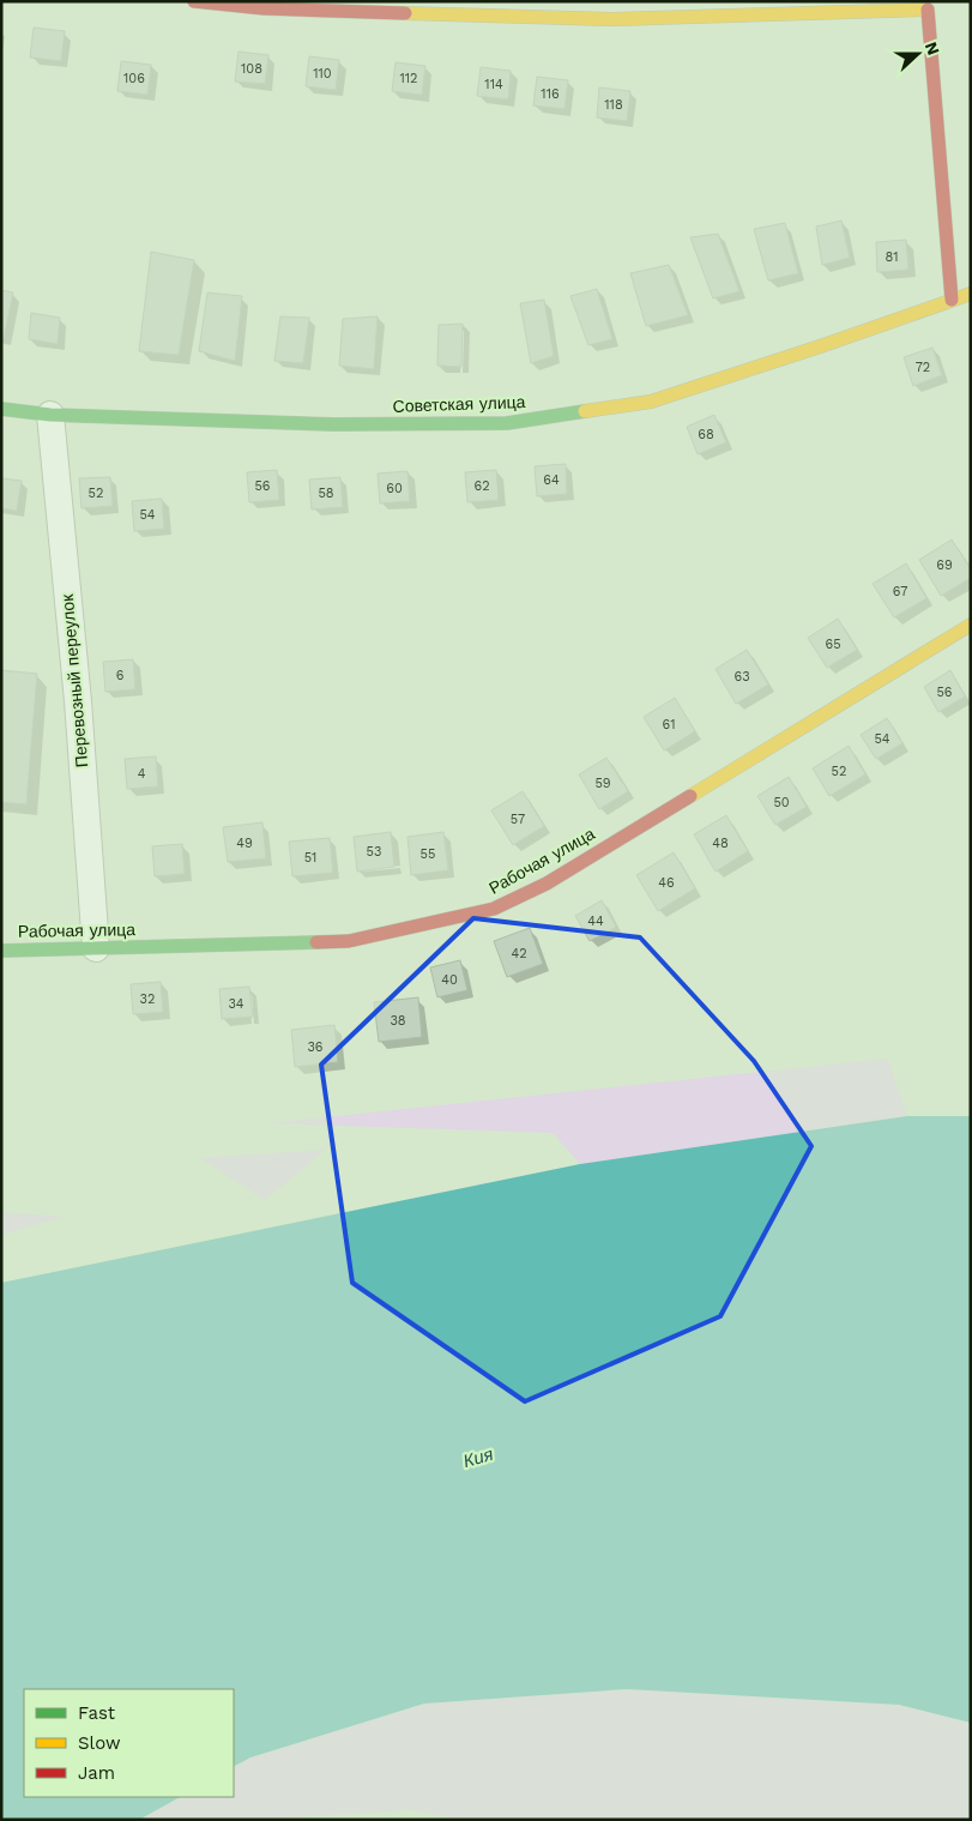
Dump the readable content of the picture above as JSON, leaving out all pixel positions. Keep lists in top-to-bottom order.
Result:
{
  "streets": {
    "street": ["Советская улица", "Перевозный переулок", "Рабочая улица"]
  },
  "crossings": [
    ["Советская улица", "Перевозный переулок"],
    ["Перевозный переулок", "Рабочая улица"]
  ],
  "water": ["Кия"],
  "house_numbers": [
    "108",
    "110",
    "106",
    "112",
    "114",
    "116",
    "118",
    "81",
    "72",
    "68",
    "64",
    "56",
    "62",
    "60",
    "52",
    "58",
    "54",
    "69",
    "67",
    "65",
    "6",
    "63",
    "56",
    "61",
    "54",
    "52",
    "4",
    "59",
    "50",
    "57",
    "49",
    "48",
    "53",
    "55",
    "51",
    "46",
    "44",
    "42",
    "40",
    "32",
    "34",
    "38",
    "36"
  ],
  "legend": ["Fast", "Slow", "Jam"],
  "north": "right"
}
